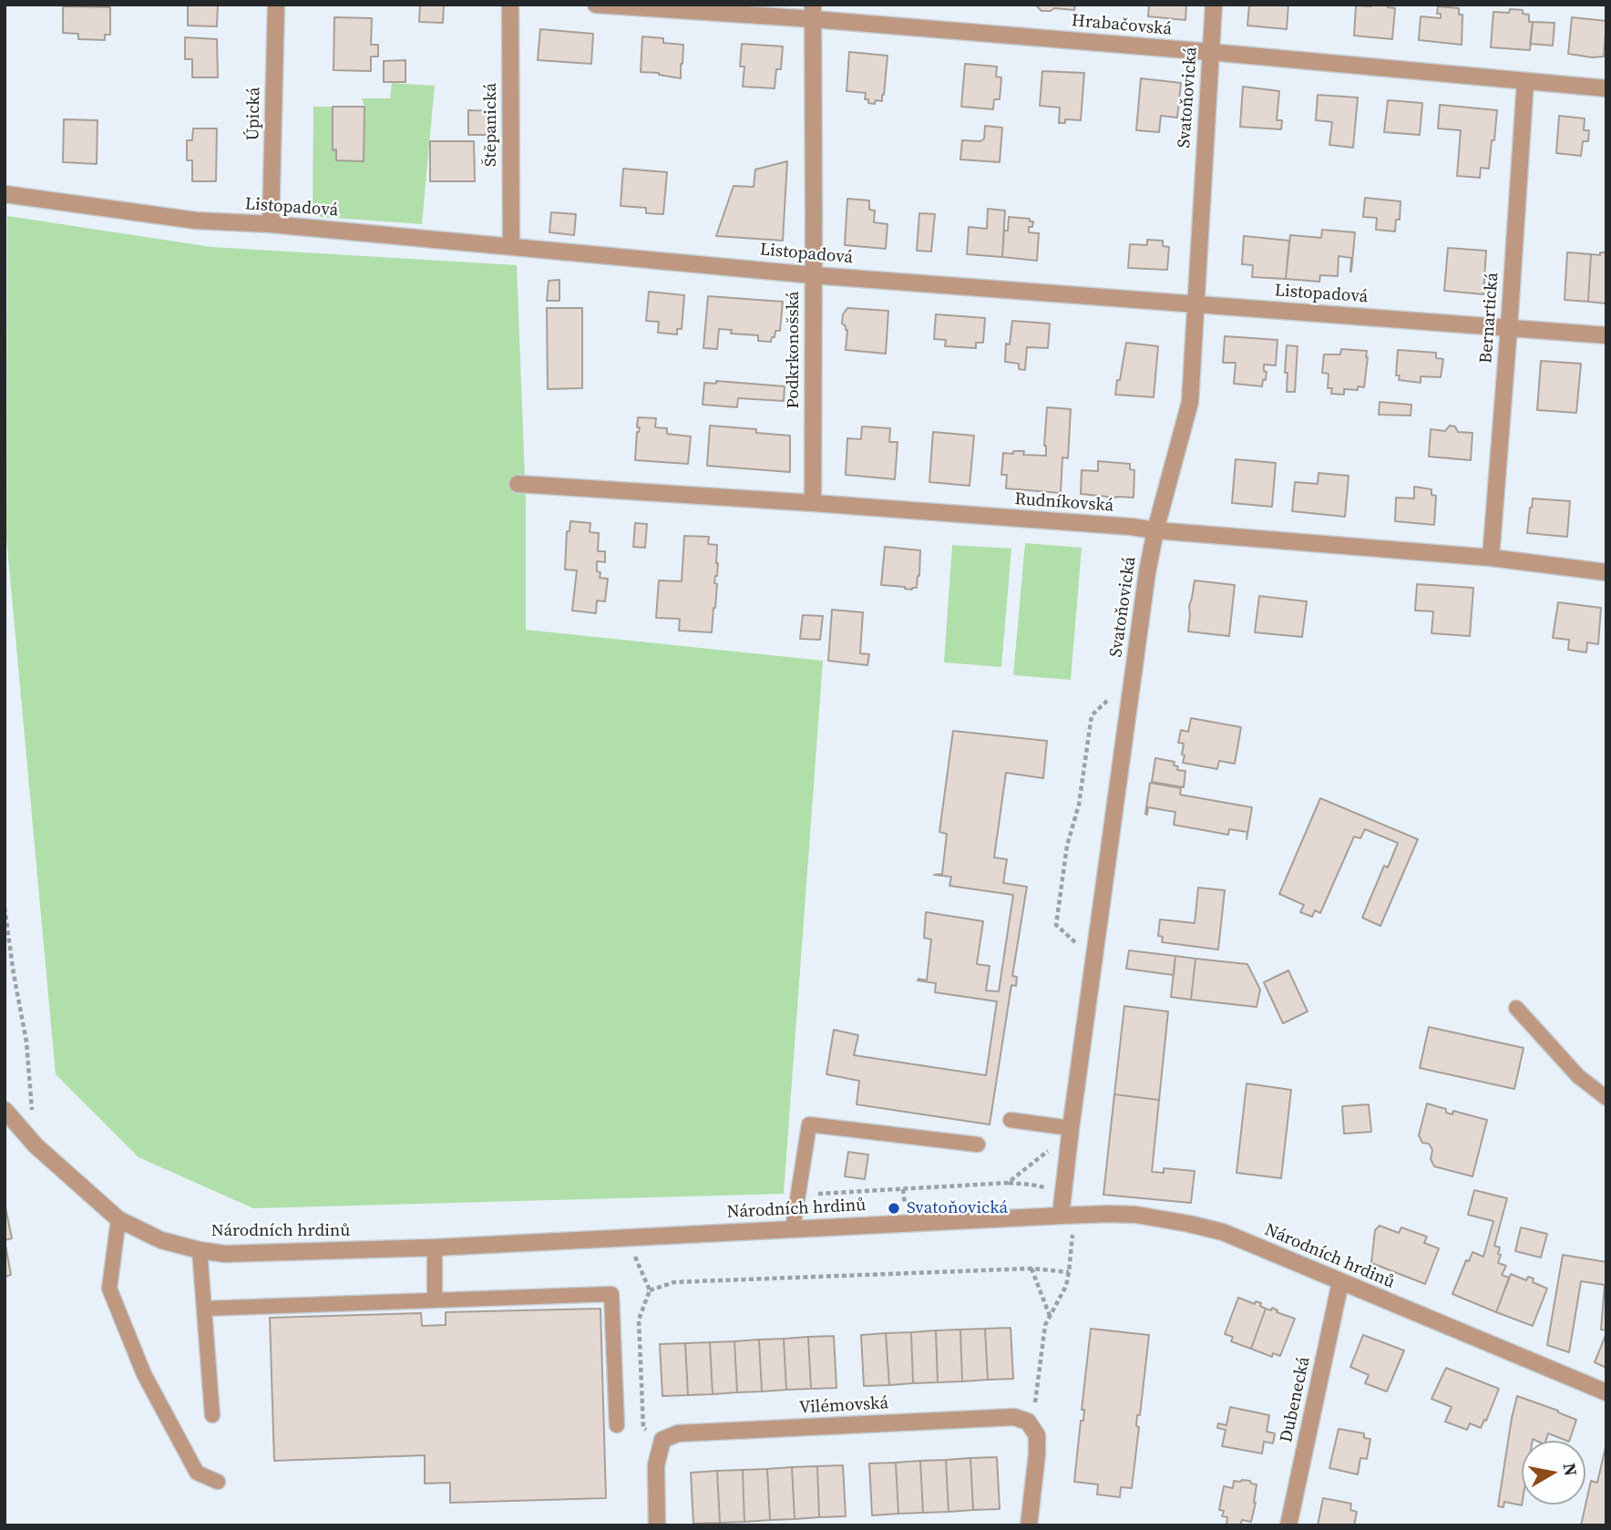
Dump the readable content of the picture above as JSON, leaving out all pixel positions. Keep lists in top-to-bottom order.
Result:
{
  "streets": {
    "street": [
      "Hrabačovská",
      "Svatoňovická",
      "Úpická",
      "Štěpanická",
      "Listopadová",
      "Bernartická",
      "Podkrkonošská",
      "Rudníkovská",
      "Národních hrdinů",
      "Dubenecká",
      "Vilémovská"
    ]
  },
  "crossings": [
    ["Hrabačovská", "Svatoňovická"],
    ["Hrabačovská", "Bernartická"],
    ["Hrabačovská", "Podkrkonošská"],
    ["Svatoňovická", "Listopadová"],
    ["Svatoňovická", "Rudníkovská"],
    ["Svatoňovická", "Národních hrdinů"],
    ["Úpická", "Listopadová"],
    ["Štěpanická", "Listopadová"],
    ["Listopadová", "Bernartická"],
    ["Listopadová", "Podkrkonošská"],
    ["Bernartická", "Rudníkovská"],
    ["Podkrkonošská", "Rudníkovská"],
    ["Národních hrdinů", "Dubenecká"]
  ],
  "places": ["Svatoňovická"],
  "north": "right"
}
